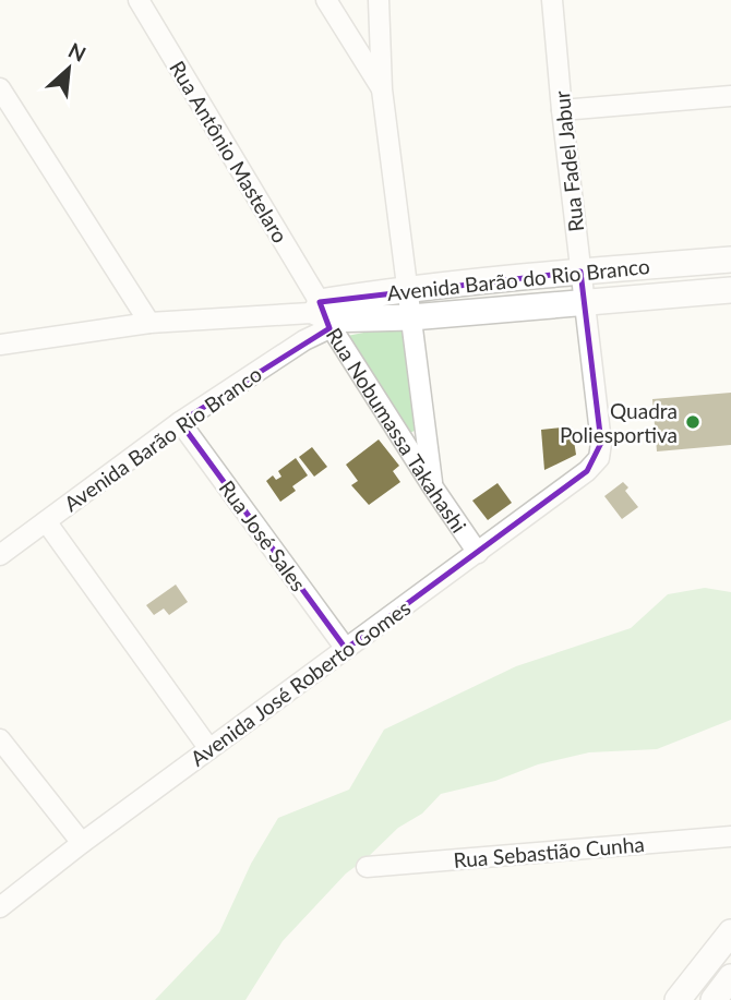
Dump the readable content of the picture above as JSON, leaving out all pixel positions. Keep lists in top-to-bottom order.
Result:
{
  "streets": {
    "street": [
      "Rua Antônio Mastelaro",
      "Rua Fadel Jabur",
      "Avenida Barão do Rio Branco",
      "Rua Nobumassa Takahashi",
      "Avenida Barão Rio Branco",
      "Rua José Sales",
      "Avenida José Roberto Gomes",
      "Rua Sebastião Cunha"
    ]
  },
  "crossings": [
    ["Rua Antônio Mastelaro", "Avenida Barão do Rio Branco"],
    ["Rua Antônio Mastelaro", "Rua Nobumassa Takahashi"],
    ["Rua Antônio Mastelaro", "Avenida Barão Rio Branco"],
    ["Rua Fadel Jabur", "Avenida Barão do Rio Branco"],
    ["Rua Fadel Jabur", "Avenida José Roberto Gomes"],
    ["Avenida Barão do Rio Branco", "Rua Nobumassa Takahashi"],
    ["Avenida Barão do Rio Branco", "Avenida Barão Rio Branco"],
    ["Rua Nobumassa Takahashi", "Avenida Barão Rio Branco"],
    ["Rua Nobumassa Takahashi", "Avenida José Roberto Gomes"],
    ["Avenida Barão Rio Branco", "Rua José Sales"],
    ["Rua José Sales", "Avenida José Roberto Gomes"]
  ],
  "places": ["Quadra Poliesportiva"],
  "north": "top right"
}
